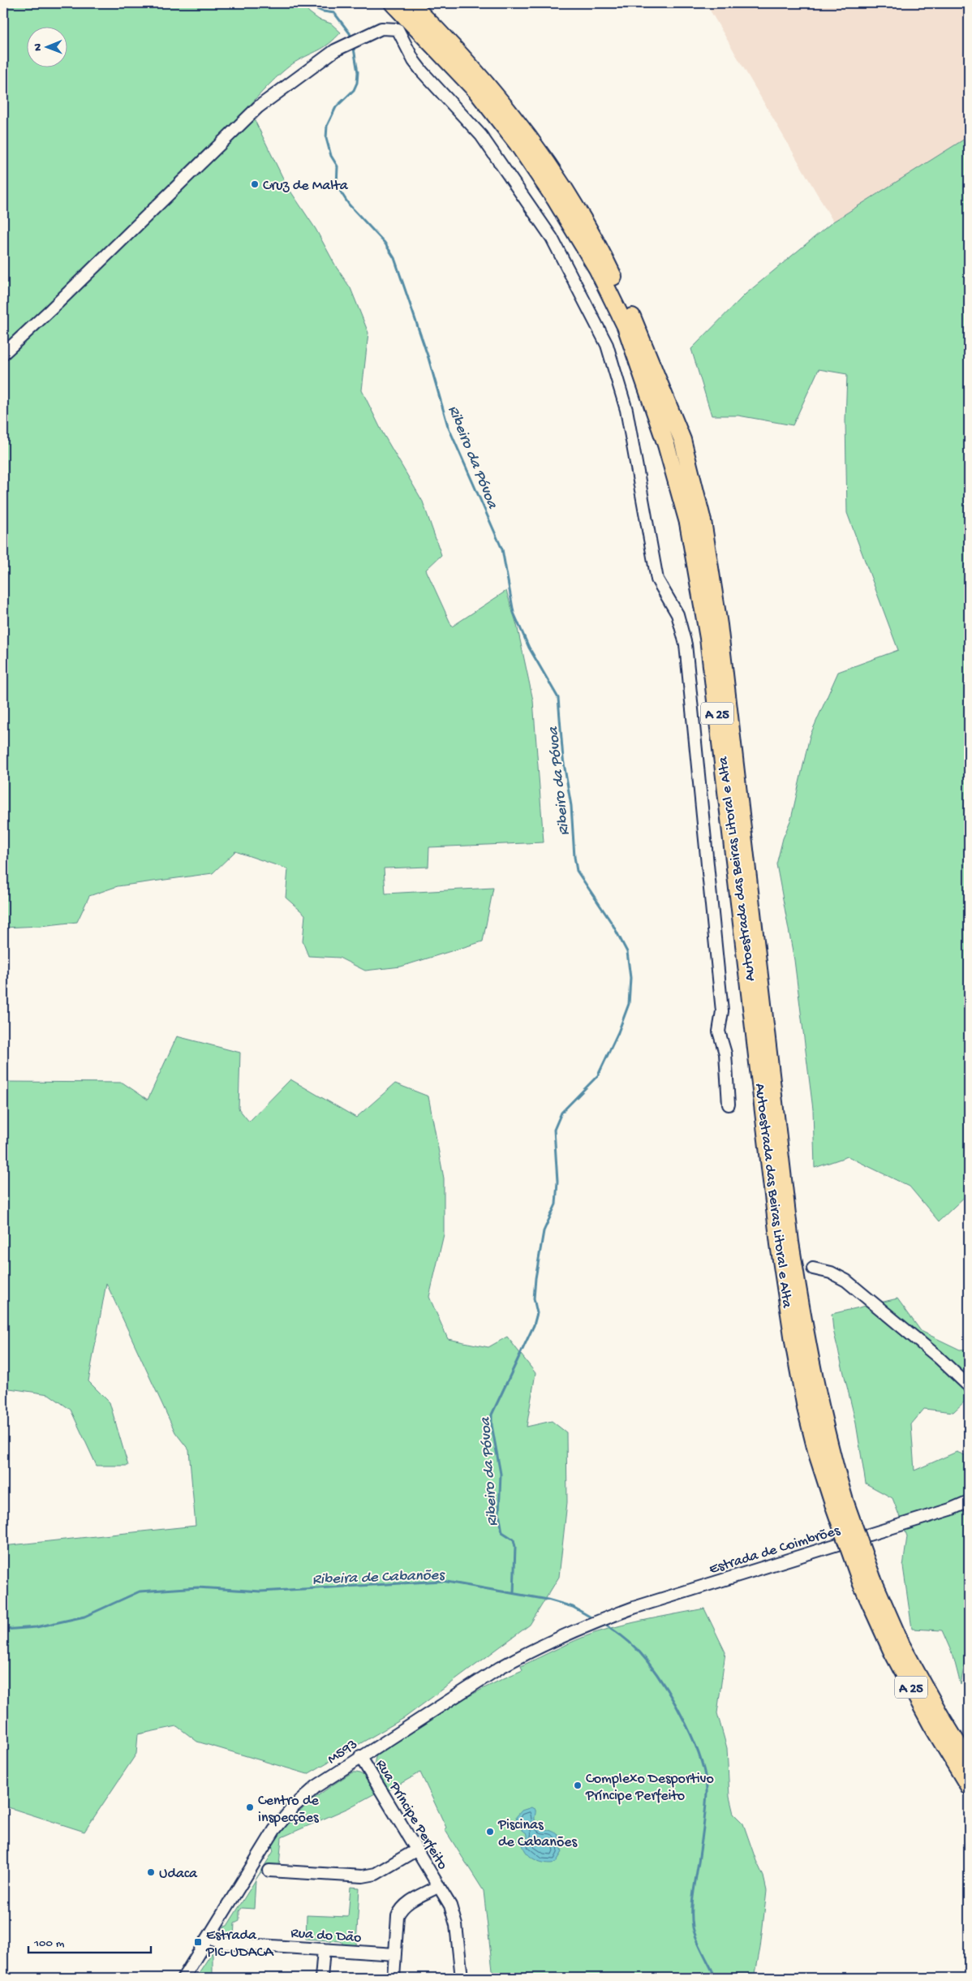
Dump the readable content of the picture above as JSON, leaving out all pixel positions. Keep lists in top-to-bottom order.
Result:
{
  "streets": {
    "highway": ["A 25", "Autoestrada das Beiras Litoral e Alta"],
    "street": [
      "Estrada de Coimbrões",
      "M593",
      "Rua Príncipe Perfeito",
      "Rua do Dão"
    ]
  },
  "crossings": [
    ["Estrada de Coimbrões", "M593"],
    ["M593", "Rua Príncipe Perfeito"],
    ["M593", "Rua do Dão"],
    ["Rua Príncipe Perfeito", "Rua do Dão"]
  ],
  "water": ["Ribeiro da Póvoa", "Ribeira de Cabanões"],
  "places": {
    "other": [
      "Cruz de Malta",
      "Complexo Desportivo Príncipe Perfeito",
      "Centro de inspecções",
      "Piscinas de Cabanões",
      "Udaca"
    ],
    "transit": ["Estrada PIC-UDACA"]
  },
  "scale_bar": "100 m",
  "north": "left"
}
